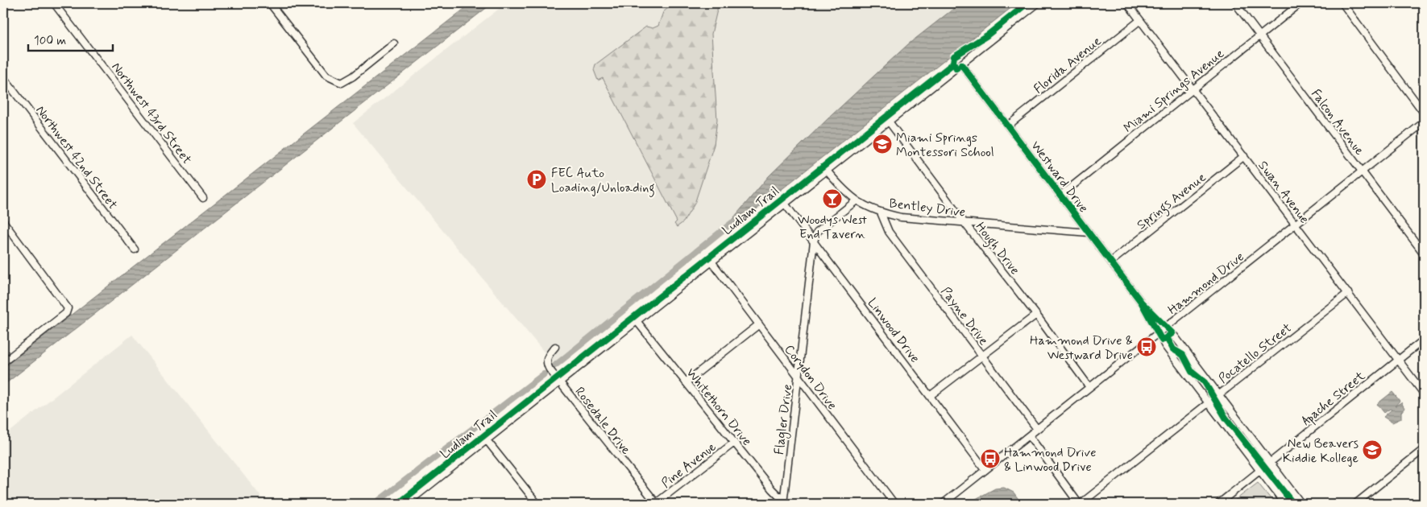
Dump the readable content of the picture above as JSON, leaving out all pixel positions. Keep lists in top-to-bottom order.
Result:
{
  "streets": {
    "street": [
      "Florida Avenue",
      "Miami Springs Avenue",
      "Northwest 43rd Street",
      "Falcon Avenue",
      "Northwest 42nd Street",
      "Westward Drive",
      "Swan Avenue",
      "Springs Avenue",
      "Bentley Drive",
      "Hough Drive",
      "Hammond Drive",
      "Payne Drive",
      "Linwood Drive",
      "Pocatello Street",
      "Corydon Drive",
      "Apache Street",
      "Whitethorn Drive",
      "Flagler Drive",
      "Rosedale Drive",
      "Pine Avenue"
    ],
    "cycle path": ["Ludlam Trail"]
  },
  "crossings": [
    ["Florida Avenue", "Westward Drive"],
    ["Florida Avenue", "Swan Avenue"],
    ["Miami Springs Avenue", "Falcon Avenue"],
    ["Miami Springs Avenue", "Westward Drive"],
    ["Miami Springs Avenue", "Swan Avenue"],
    ["Falcon Avenue", "Hammond Drive"],
    ["Westward Drive", "Springs Avenue"],
    ["Westward Drive", "Bentley Drive"],
    ["Westward Drive", "Hammond Drive"],
    ["Westward Drive", "Pocatello Street"],
    ["Westward Drive", "Apache Street"],
    ["Swan Avenue", "Springs Avenue"],
    ["Swan Avenue", "Hammond Drive"],
    ["Swan Avenue", "Pocatello Street"],
    ["Swan Avenue", "Apache Street"],
    ["Bentley Drive", "Hough Drive"],
    ["Bentley Drive", "Payne Drive"],
    ["Hough Drive", "Hammond Drive"],
    ["Hammond Drive", "Payne Drive"],
    ["Hammond Drive", "Linwood Drive"],
    ["Linwood Drive", "Flagler Drive"],
    ["Corydon Drive", "Flagler Drive"],
    ["Whitethorn Drive", "Flagler Drive"],
    ["Whitethorn Drive", "Pine Avenue"],
    ["Rosedale Drive", "Pine Avenue"]
  ],
  "places": {
    "school or university": ["Miami Springs Montessori School", "New Beavers Kiddie Kollege"],
    "parking": ["FEC Auto Loading/Unloading"],
    "bar": ["Woodys West End Tavern"],
    "bus stop": ["Hammond Drive & Westward Drive", "Hammond Drive & Linwood Drive"]
  },
  "scale_bar": "100 m"
}
